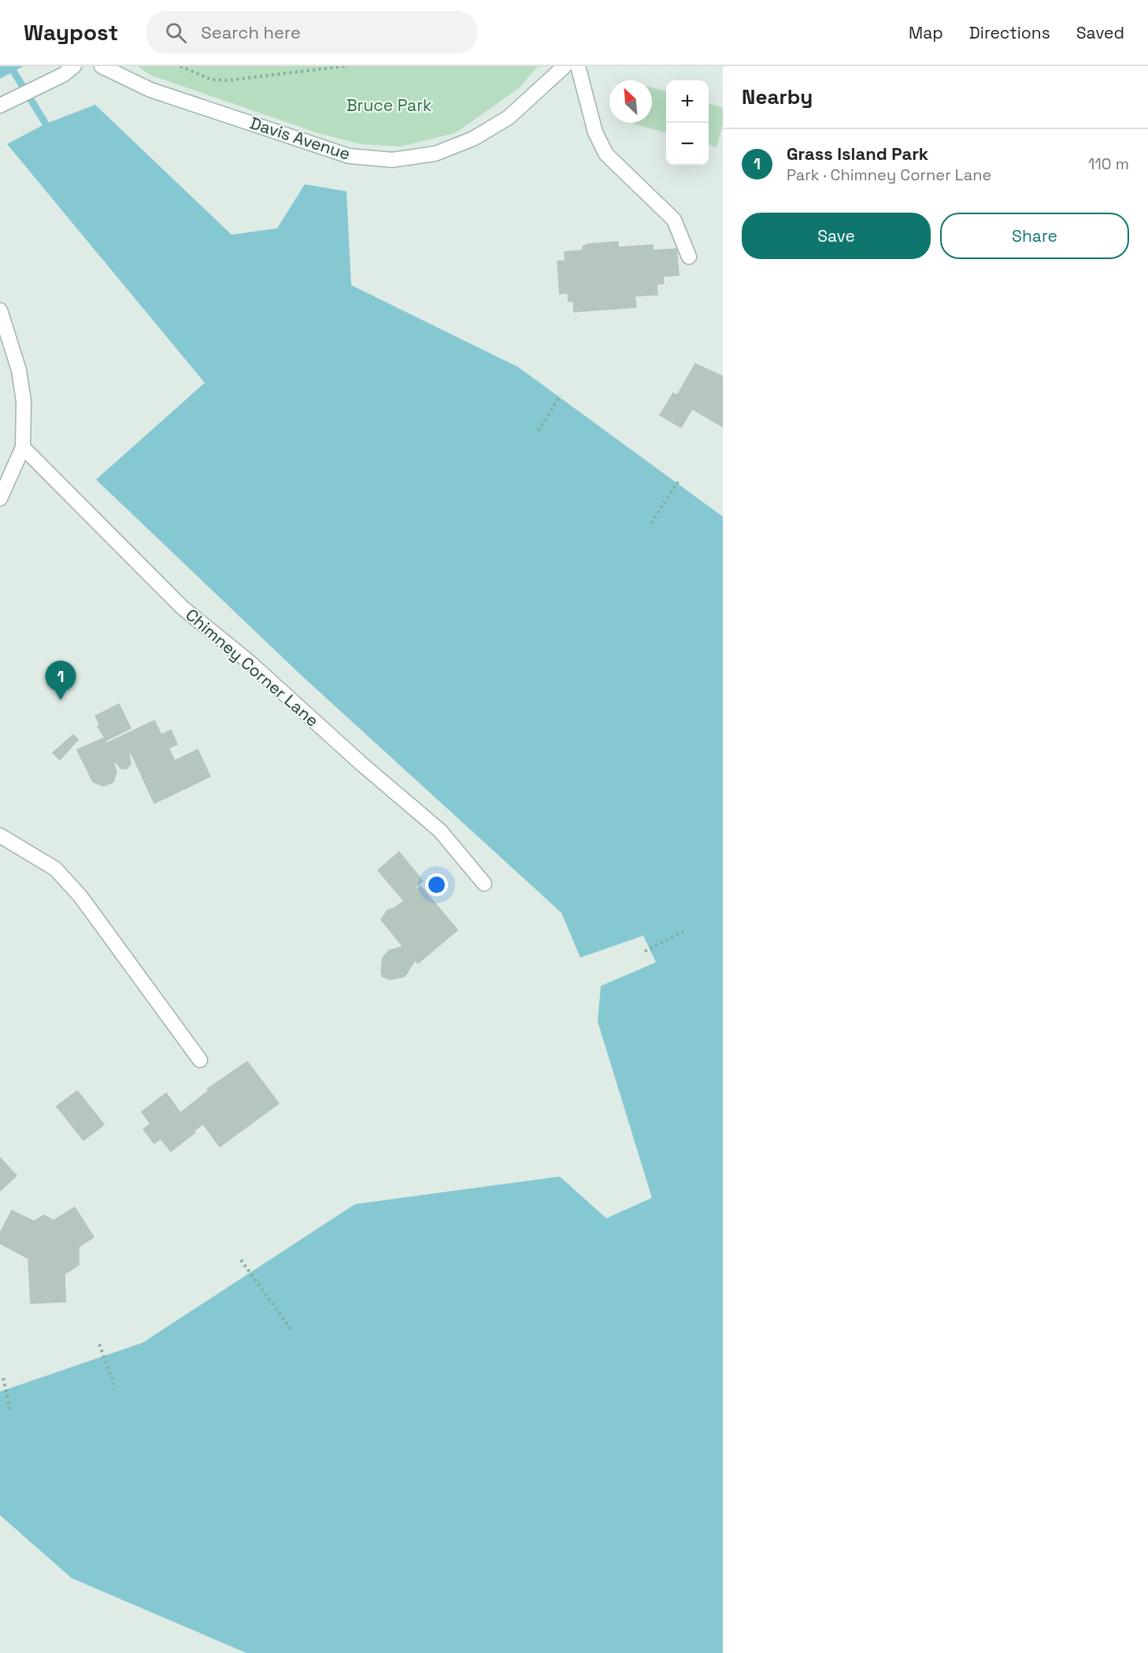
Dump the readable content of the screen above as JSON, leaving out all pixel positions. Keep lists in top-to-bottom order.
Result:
{
  "streets": {
    "street": ["Davis Avenue", "Chimney Corner Lane"]
  },
  "parks": ["Bruce Park"],
  "north": "top left",
  "page": {
    "header": "Waypost",
    "search": "Search here",
    "nav": ["Map", "Directions", "Saved"],
    "heading": "Nearby",
    "map_buttons": ["+", "−"],
    "list": [
      {
        "mark": "1",
        "name": "Grass Island Park",
        "note": "Park · Chimney Corner Lane",
        "value": "110 m"
      }
    ],
    "buttons": ["Save", "Share"],
    "pins": "1"
  }
}
